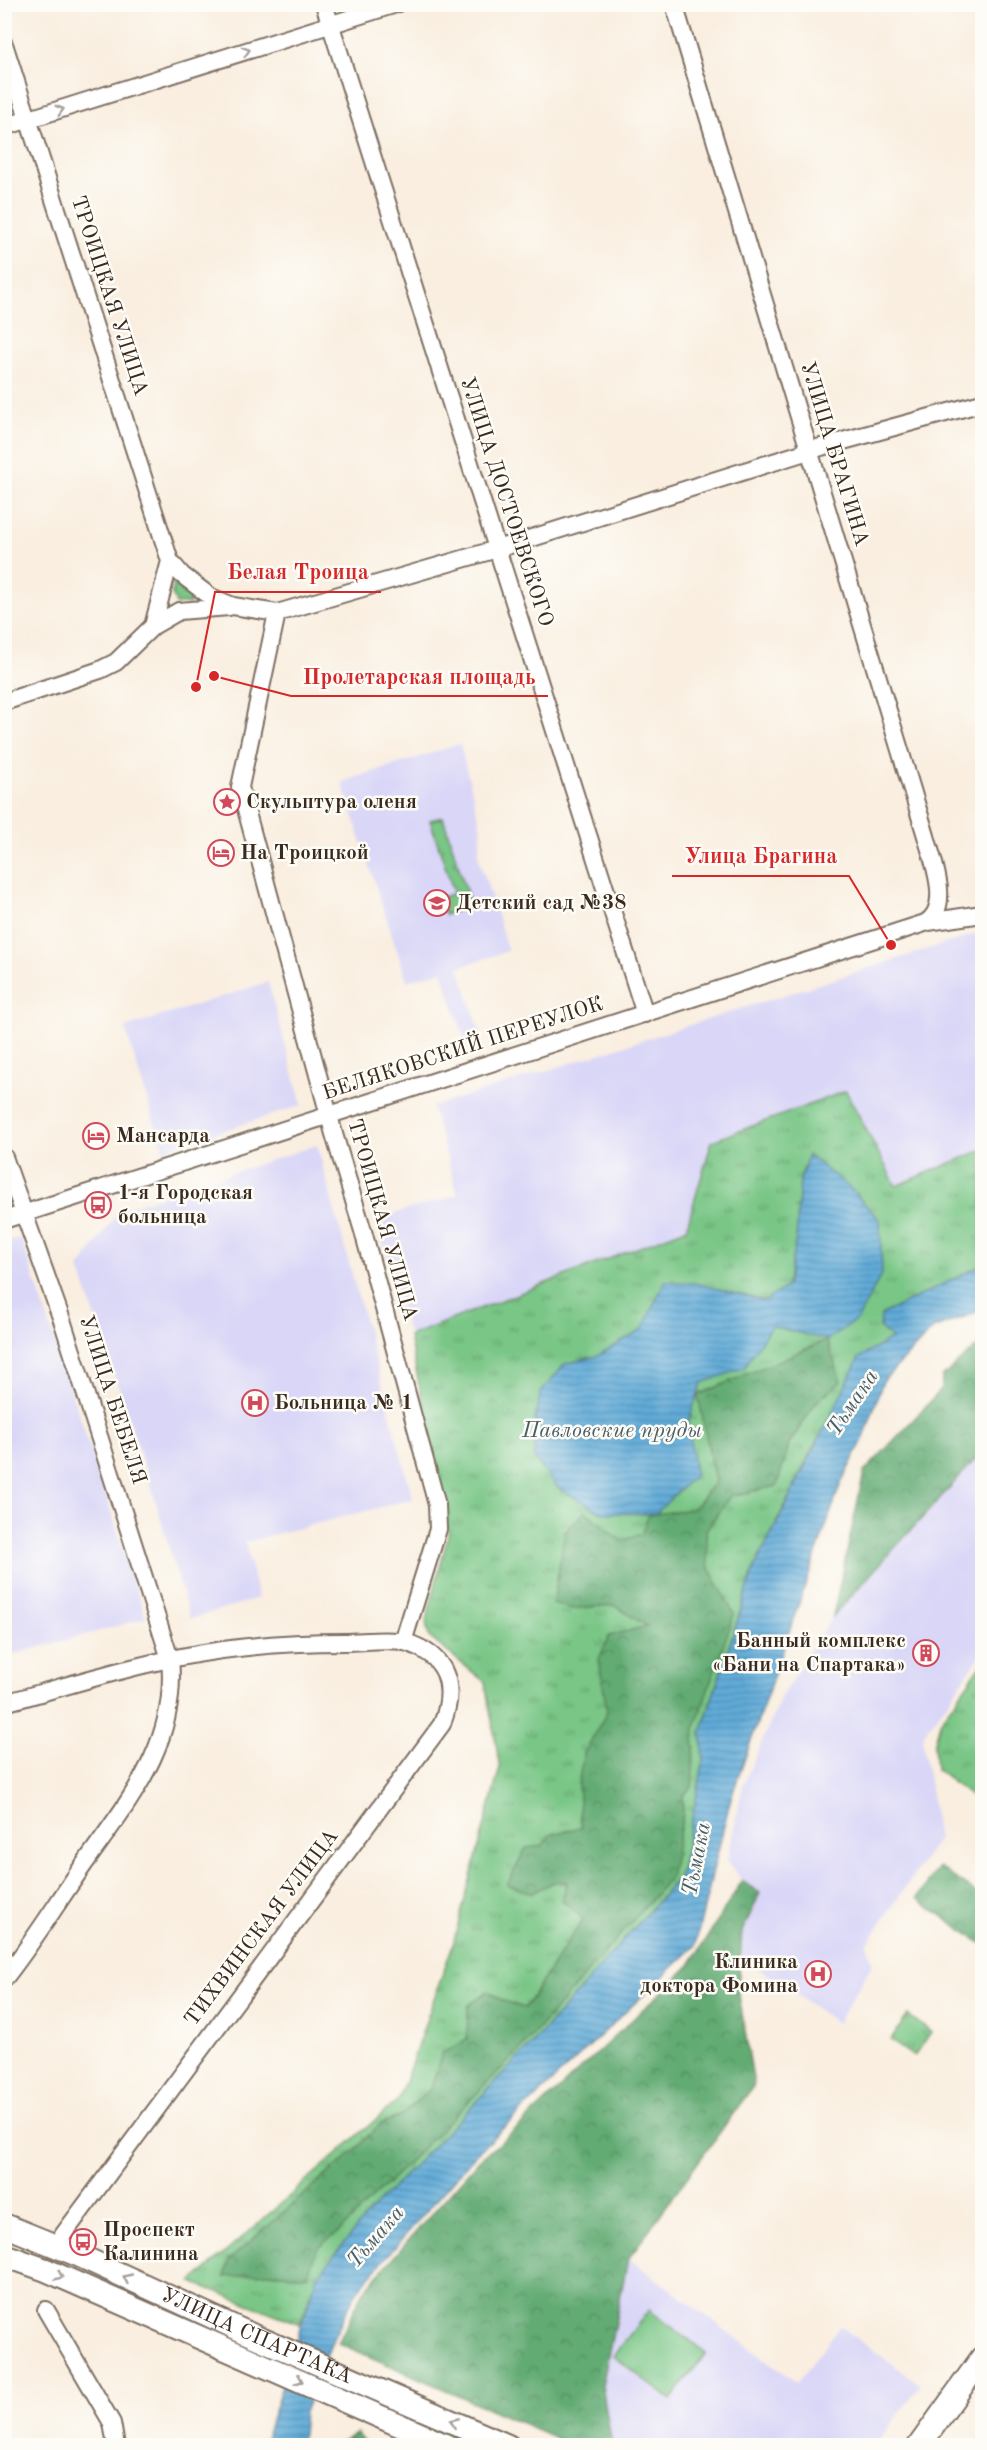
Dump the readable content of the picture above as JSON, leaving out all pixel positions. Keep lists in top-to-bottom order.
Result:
{
  "streets": {
    "main road": ["УЛИЦА СПАРТАКА"],
    "street": [
      "ТРОИЦКАЯ УЛИЦА",
      "УЛИЦА БРАГИНА",
      "УЛИЦА ДОСТОЕВСКОГО",
      "БЕЛЯКОВСКИЙ ПЕРЕУЛОК",
      "УЛИЦА БЕБЕЛЯ",
      "ТИХВИНСКАЯ УЛИЦА"
    ]
  },
  "crossings": [
    ["ТРОИЦКАЯ УЛИЦА", "БЕЛЯКОВСКИЙ ПЕРЕУЛОК"],
    ["ТРОИЦКАЯ УЛИЦА", "ТИХВИНСКАЯ УЛИЦА"],
    ["УЛИЦА БРАГИНА", "БЕЛЯКОВСКИЙ ПЕРЕУЛОК"],
    ["УЛИЦА ДОСТОЕВСКОГО", "БЕЛЯКОВСКИЙ ПЕРЕУЛОК"],
    ["БЕЛЯКОВСКИЙ ПЕРЕУЛОК", "УЛИЦА БЕБЕЛЯ"],
    ["ТИХВИНСКАЯ УЛИЦА", "УЛИЦА СПАРТАКА"]
  ],
  "water": ["Тьмака", "Павловские пруды"],
  "places": {
    "other": ["Пролетарская площадь", "Белая Троица", "Улица Брагина"],
    "place": ["Скульптура оленя"],
    "hotel": ["На Троицкой", "Мансарда"],
    "school or university": ["Детский сад №38"],
    "bus stop": ["1-я Городская больница", "Проспект Калинина"],
    "hospital": ["Больница № 1", "Клиника доктора Фомина"],
    "building": ["Банный комплекс «Бани на Спартака»"]
  }
}
